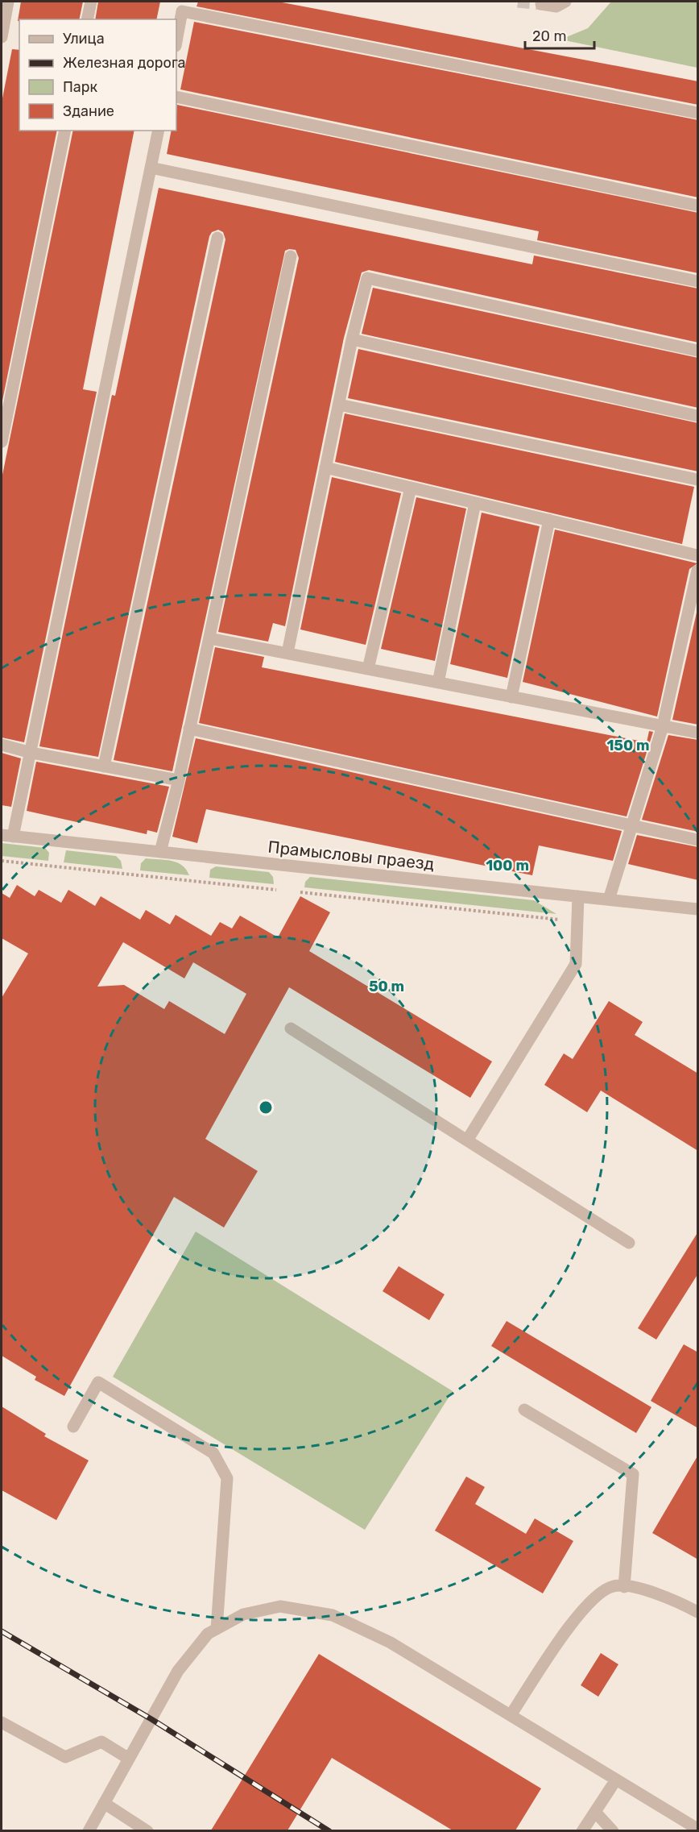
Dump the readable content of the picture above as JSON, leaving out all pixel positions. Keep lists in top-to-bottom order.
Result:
{
  "streets": {
    "street": ["Прамысловы праезд"]
  },
  "legend": [
    "Улица",
    "Железная дорога",
    "Парк",
    "Здание"
  ],
  "scale_bar": "20 m",
  "rings": ["150 m", "100 m", "50 m"]
}
